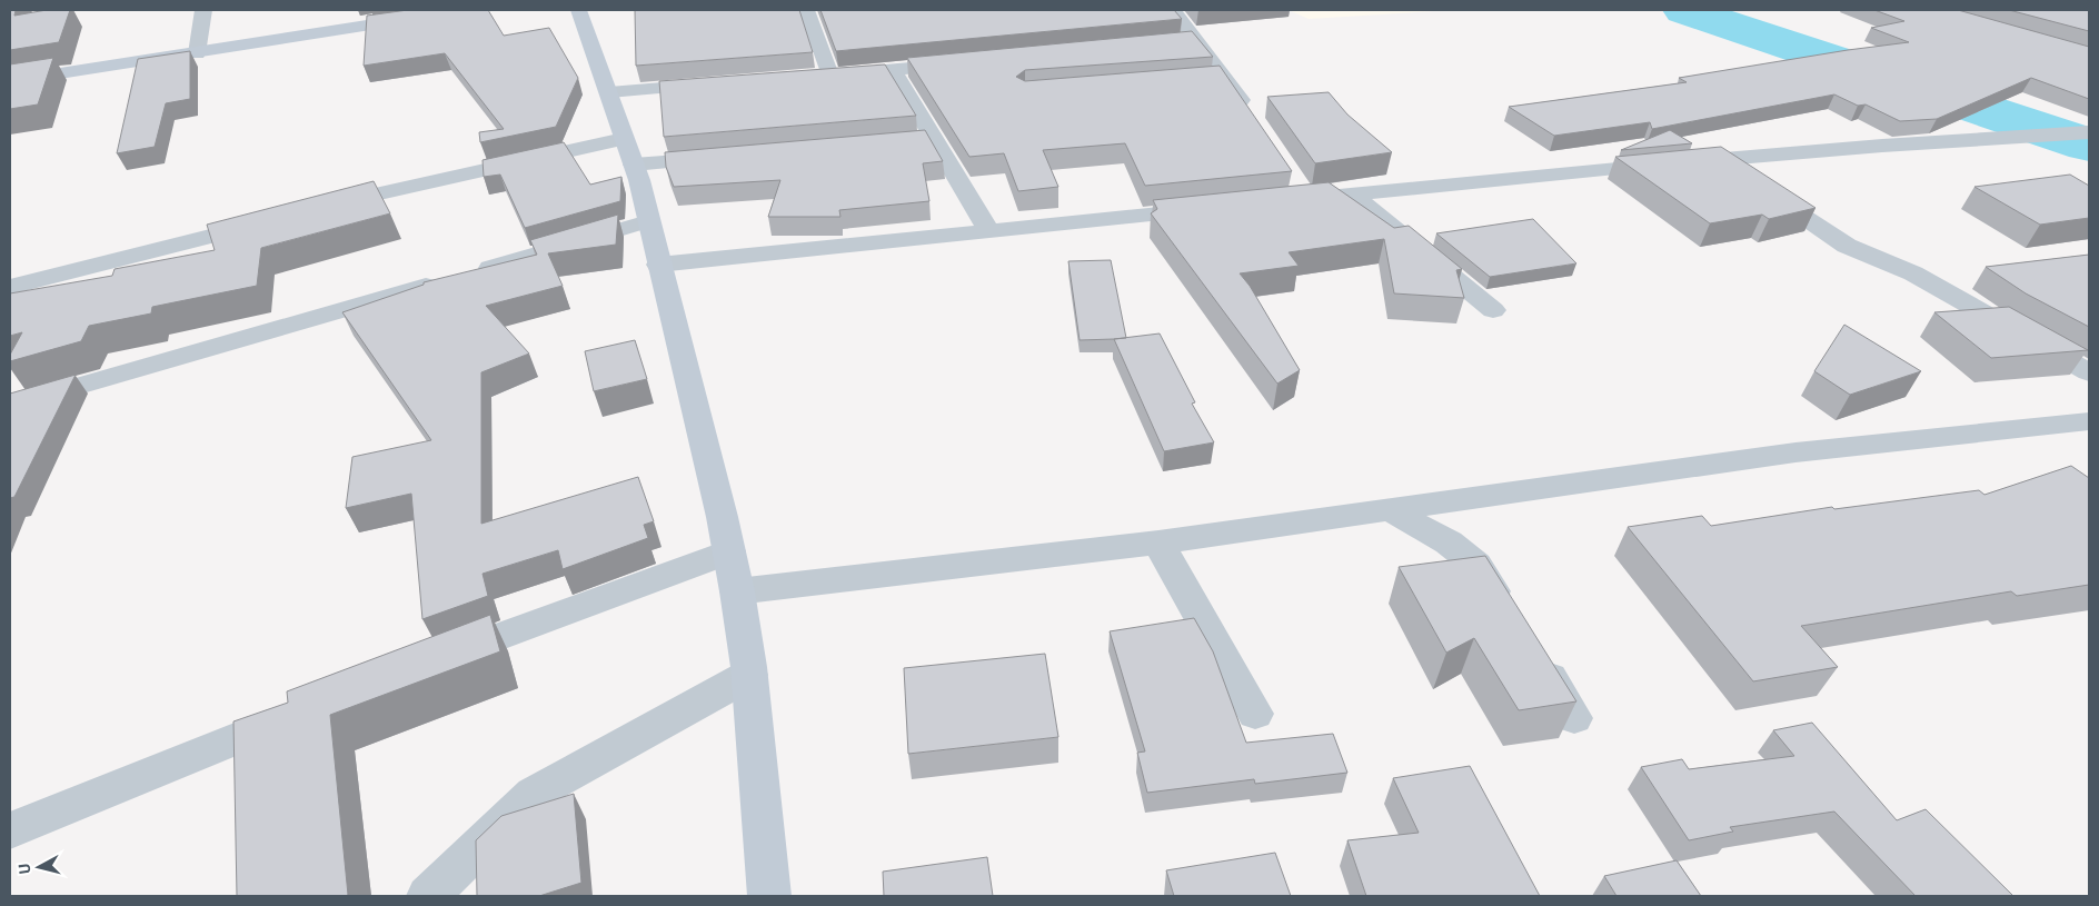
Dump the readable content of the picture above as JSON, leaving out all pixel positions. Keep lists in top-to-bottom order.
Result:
{
  "north": "left"
}
